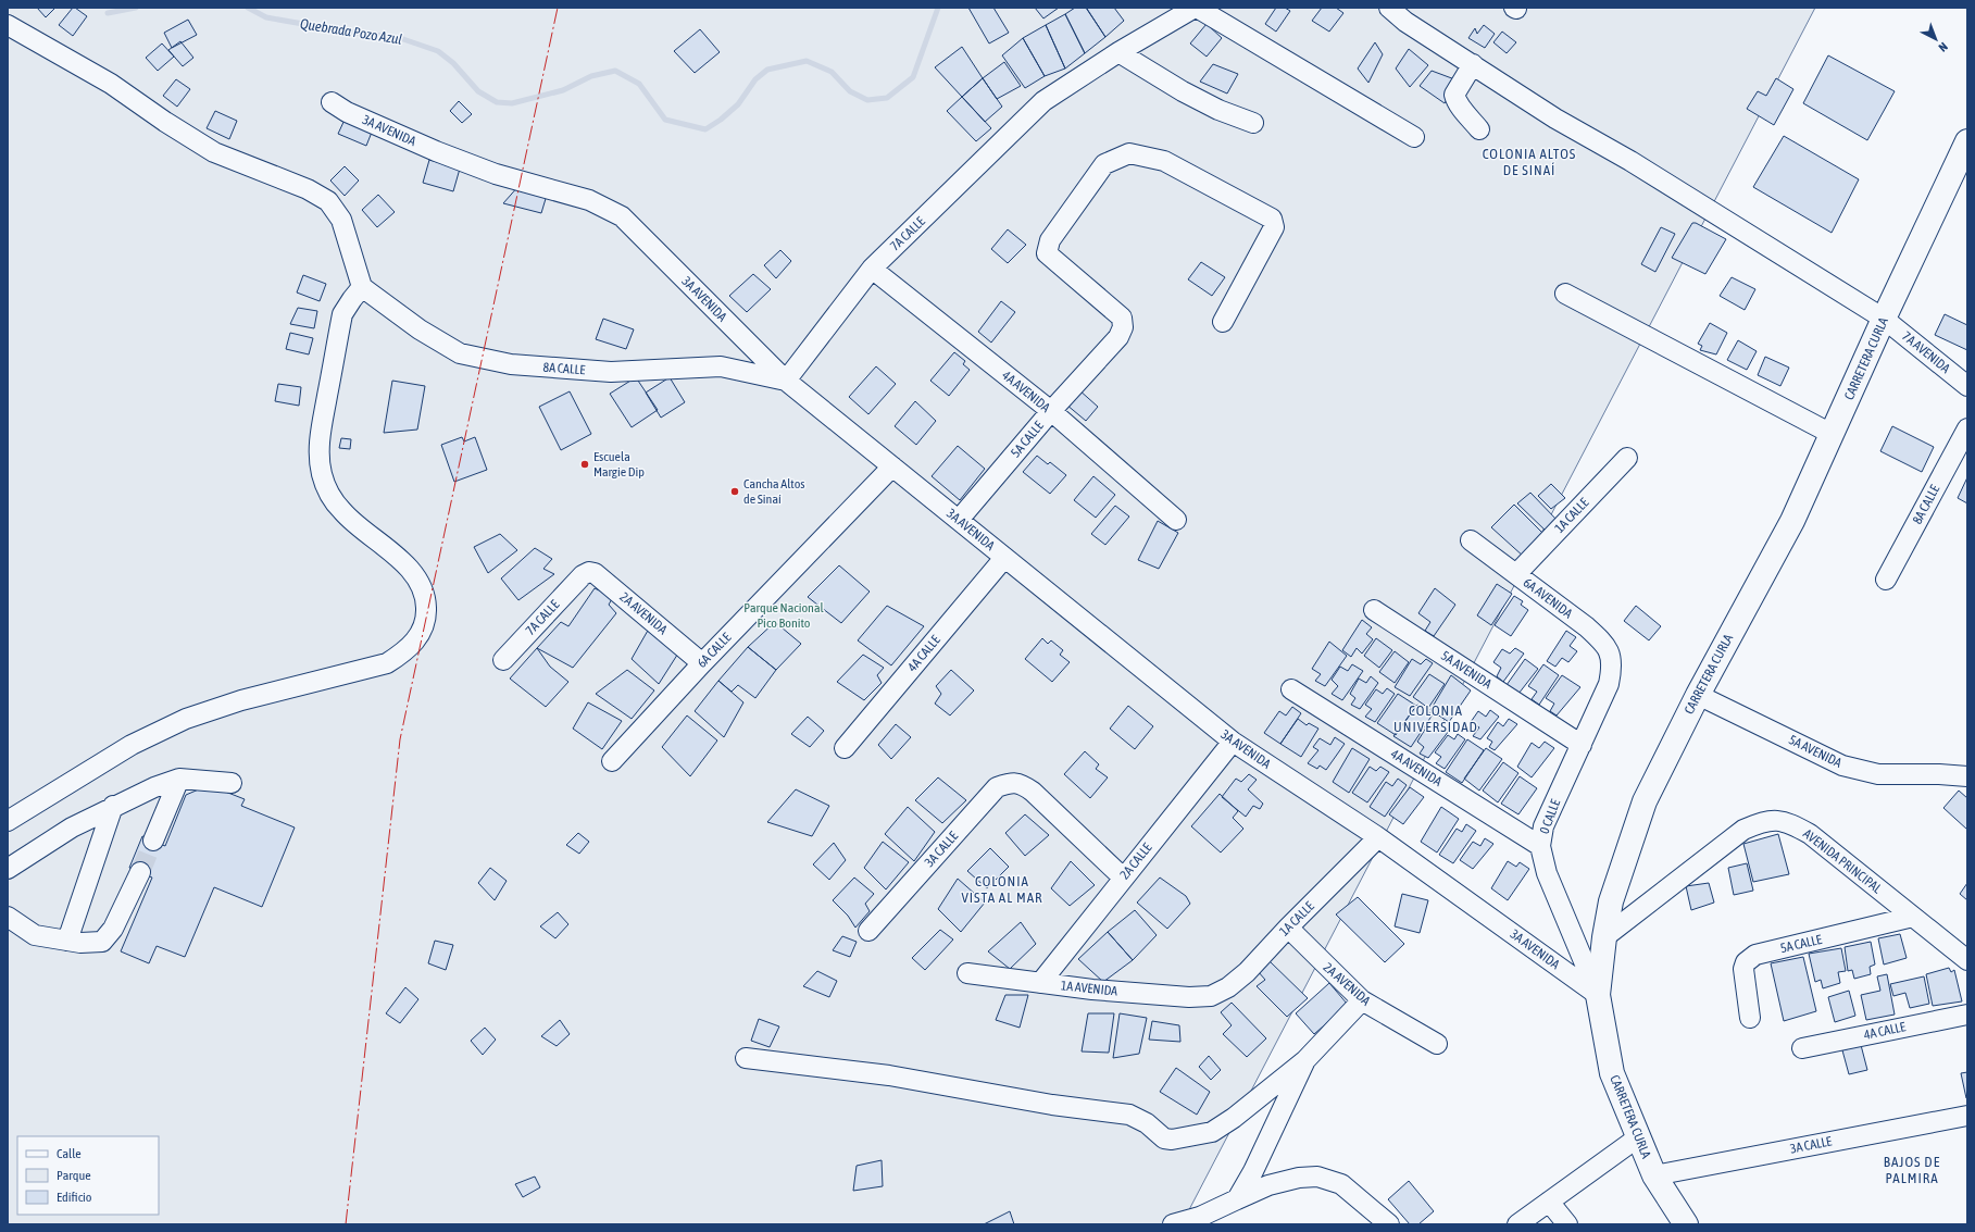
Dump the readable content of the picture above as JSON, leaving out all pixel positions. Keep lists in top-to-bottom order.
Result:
{
  "streets": {
    "main road": ["CARRETERA CURLA"],
    "street": [
      "3A AVENIDA",
      "7A CALLE",
      "7A AVENIDA",
      "8A CALLE",
      "4A AVENIDA",
      "5A CALLE",
      "1A CALLE",
      "6A AVENIDA",
      "2A AVENIDA",
      "6A CALLE",
      "4A CALLE",
      "5A AVENIDA",
      "0 CALLE",
      "3A CALLE",
      "2A CALLE",
      "AVENIDA PRINCIPAL",
      "1A AVENIDA"
    ]
  },
  "crossings": [
    ["3A AVENIDA", "7A CALLE"],
    ["3A AVENIDA", "CARRETERA CURLA"],
    ["3A AVENIDA", "8A CALLE"],
    ["3A AVENIDA", "5A CALLE"],
    ["3A AVENIDA", "1A CALLE"],
    ["3A AVENIDA", "6A CALLE"],
    ["3A AVENIDA", "4A CALLE"],
    ["3A AVENIDA", "0 CALLE"],
    ["3A AVENIDA", "2A CALLE"],
    ["7A CALLE", "8A CALLE"],
    ["7A CALLE", "4A AVENIDA"],
    ["7A CALLE", "2A AVENIDA"],
    ["7A AVENIDA", "CARRETERA CURLA"],
    ["CARRETERA CURLA", "5A AVENIDA"],
    ["CARRETERA CURLA", "0 CALLE"],
    ["CARRETERA CURLA", "3A CALLE"],
    ["CARRETERA CURLA", "AVENIDA PRINCIPAL"],
    ["4A AVENIDA", "5A CALLE"],
    ["4A AVENIDA", "0 CALLE"],
    ["5A CALLE", "AVENIDA PRINCIPAL"],
    ["1A CALLE", "6A AVENIDA"],
    ["1A CALLE", "2A AVENIDA"],
    ["1A CALLE", "1A AVENIDA"],
    ["6A AVENIDA", "0 CALLE"],
    ["2A AVENIDA", "6A CALLE"],
    ["5A AVENIDA", "0 CALLE"],
    ["3A CALLE", "2A CALLE"],
    ["2A CALLE", "1A AVENIDA"]
  ],
  "districts": [
    "COLONIA ALTOS DE SINAÍ",
    "COLONIA UNIVERSIDAD",
    "COLONIA VISTA AL MAR",
    "BAJOS DE PALMIRA"
  ],
  "water": ["Quebrada Pozo Azul"],
  "parks": ["Parque Nacional Pico Bonito"],
  "places": ["Escuela Margie Dip", "Cancha Altos de Sinaí"],
  "legend": ["Calle", "Parque", "Edificio"],
  "north": "bottom right"
}
